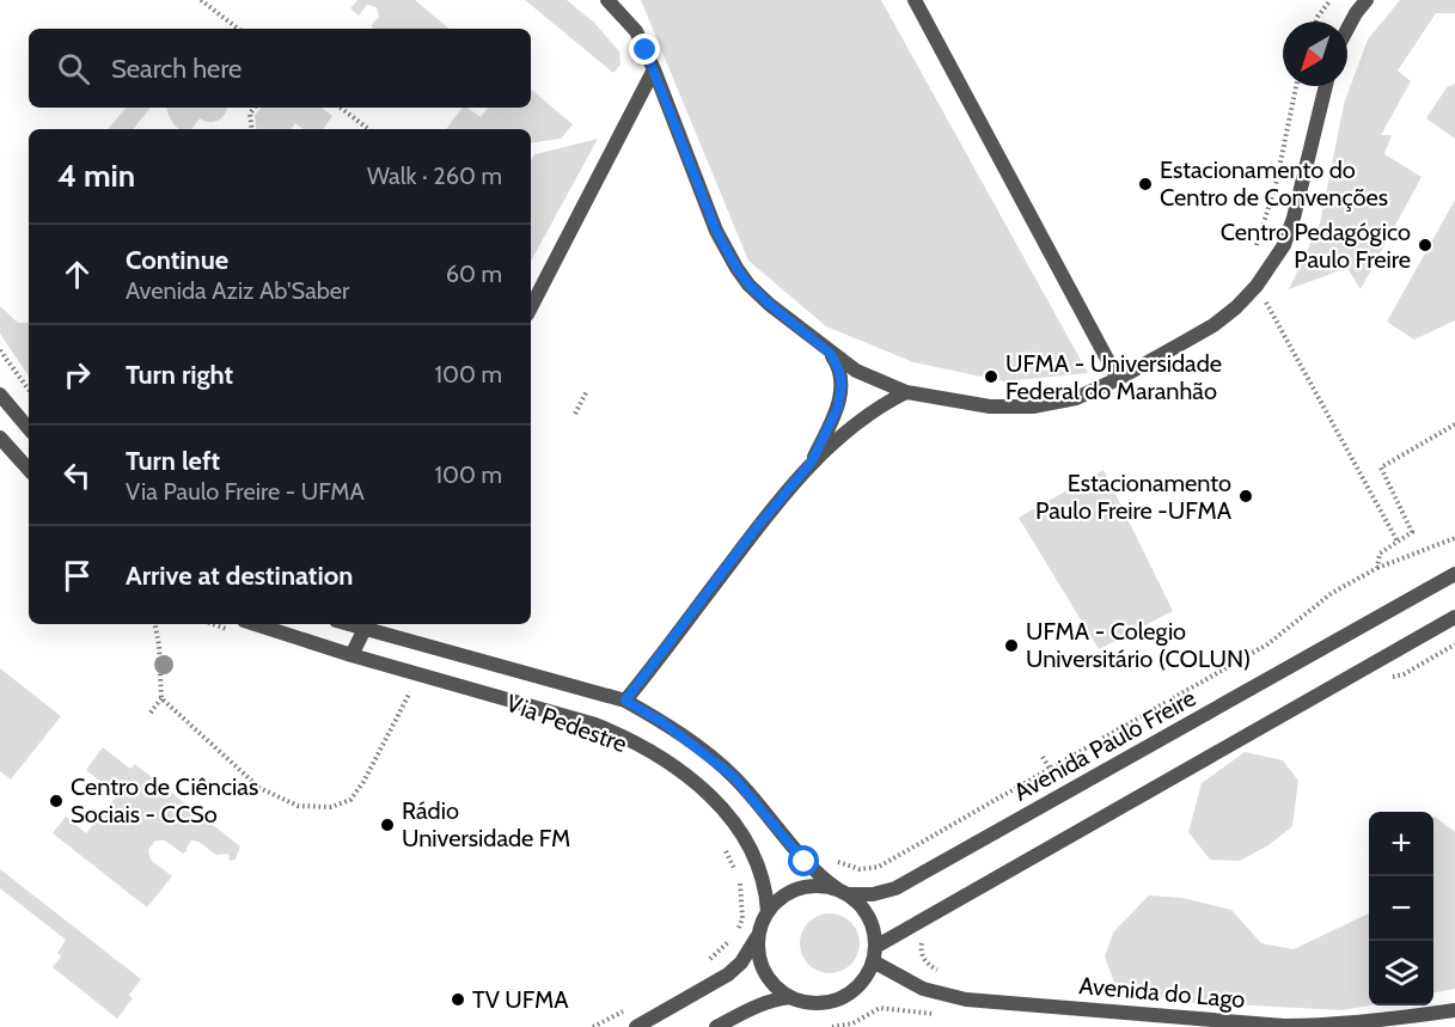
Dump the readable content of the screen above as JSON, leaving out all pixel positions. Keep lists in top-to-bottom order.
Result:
{
  "streets": {
    "street": ["Avenida Paulo Freire", "Avenida do Lago"]
  },
  "crossings": [
    ["Avenida Paulo Freire", "Avenida do Lago"]
  ],
  "places": [
    "Estacionamento do Centro de Convenções",
    "Centro Pedagógico Paulo Freire",
    "UFMA - Universidade Federal do Maranhão",
    "Estacionamento Paulo Freire -UFMA",
    "UFMA - Colegio Universitário (COLUN)",
    "Centro de Ciências Sociais - CCSo",
    "Rádio Universidade FM",
    "TV UFMA"
  ],
  "north": "bottom left",
  "page": {
    "search": "Search here",
    "heading": ["4 min", "Walk · 260 m"],
    "list": [
      ["Continue", "Avenida Aziz Ab'Saber", "60 m"],
      ["Turn right", "100 m"],
      ["Turn left", "Via Paulo Freire - UFMA", "100 m"],
      "Arrive at destination"
    ],
    "map_buttons": ["+", "−"]
  }
}
